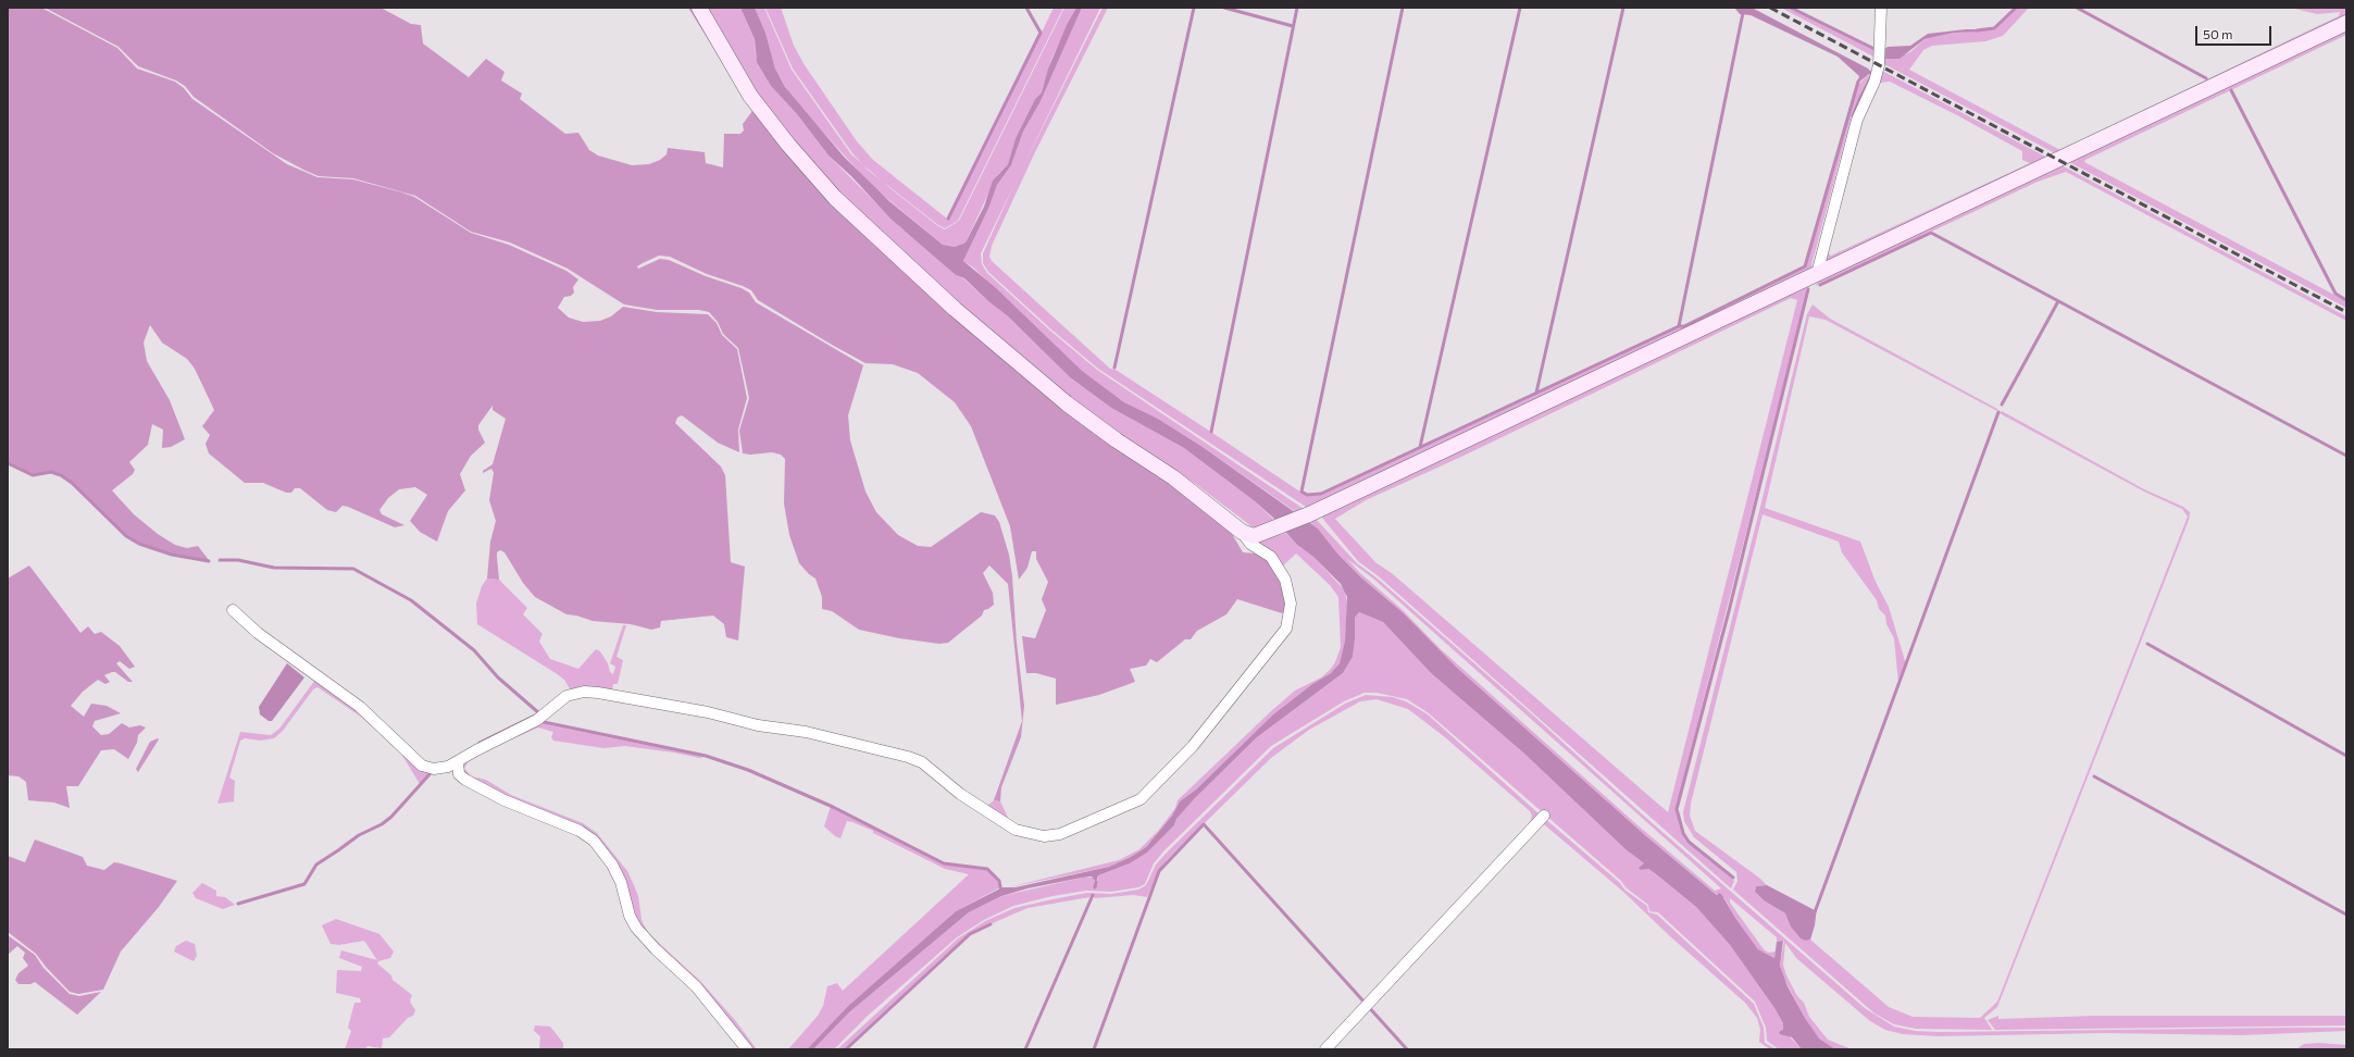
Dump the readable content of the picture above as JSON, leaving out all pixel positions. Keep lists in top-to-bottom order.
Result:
{
  "scale_bar": "50 m"
}
